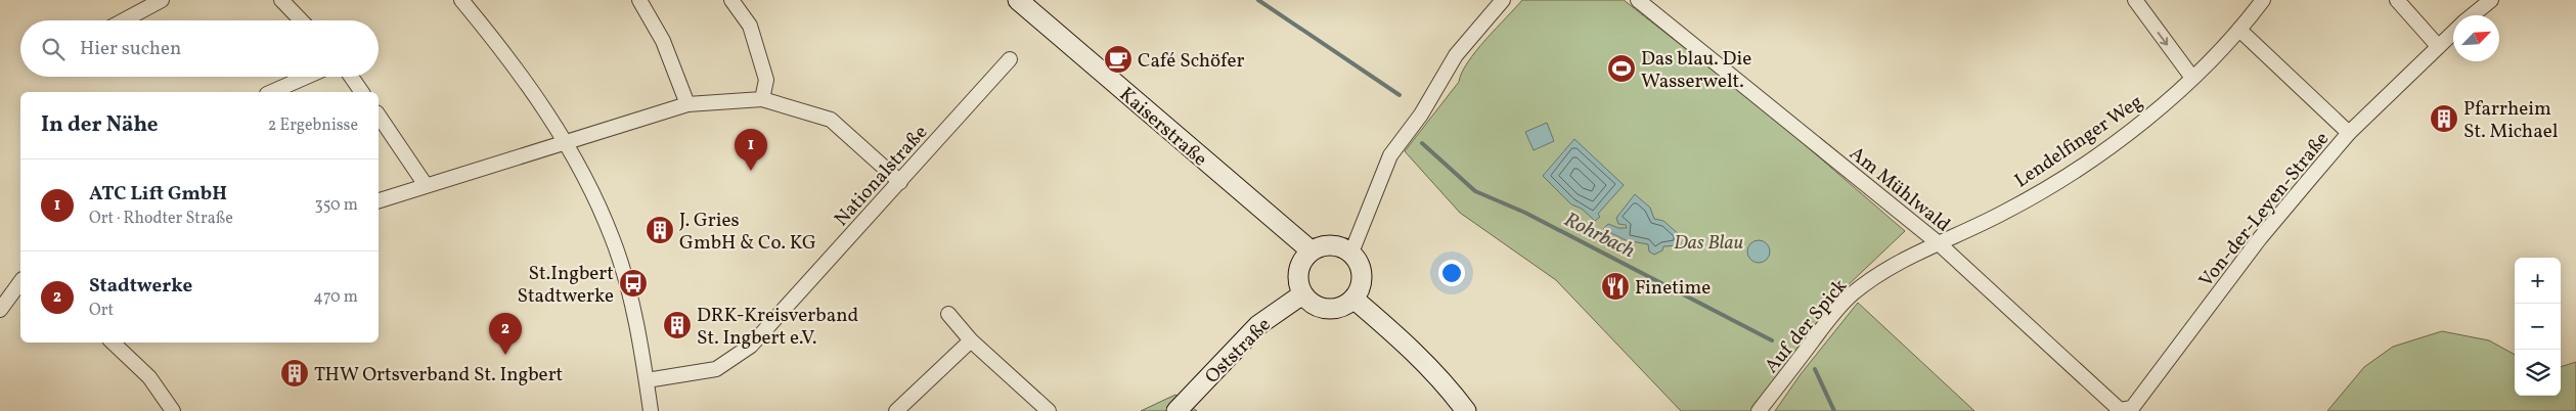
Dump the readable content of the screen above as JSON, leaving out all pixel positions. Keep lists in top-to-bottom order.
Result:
{
  "streets": {
    "main road": ["Kaiserstraße", "Oststraße"],
    "street": [
      "Lendelfinger Weg",
      "Nationalstraße",
      "Am Mühlwald",
      "Von-der-Leyen-Straße",
      "Auf der Spick"
    ]
  },
  "crossings": [
    ["Kaiserstraße", "Oststraße"],
    ["Lendelfinger Weg", "Am Mühlwald"],
    ["Lendelfinger Weg", "Auf der Spick"],
    ["Am Mühlwald", "Von-der-Leyen-Straße"],
    ["Am Mühlwald", "Auf der Spick"]
  ],
  "water": ["Rohrbach"],
  "parks": ["Das Blau"],
  "places": {
    "cafe": ["Café Schöfer"],
    "sports": ["Das blau. Die Wasserwelt."],
    "building": [
      "Pfarrheim St. Michael",
      "J. Gries GmbH & Co. KG",
      "DRK-Kreisverband St. Ingbert e.V.",
      "THW Ortsverband St. Ingbert"
    ],
    "bus stop": ["St.Ingbert Stadtwerke"],
    "restaurant": ["Finetime"]
  },
  "north": "top right",
  "page": {
    "search": "Hier suchen",
    "heading": ["In der Nähe", "2 Ergebnisse"],
    "pins": ["1", "2"],
    "list": [
      {
        "mark": "1",
        "name": "ATC Lift GmbH",
        "note": "Ort · Rhodter Straße",
        "value": "350 m"
      },
      {
        "mark": "2",
        "name": "Stadtwerke",
        "note": "Ort",
        "value": "470 m"
      }
    ],
    "map_buttons": ["+", "−"]
  }
}
